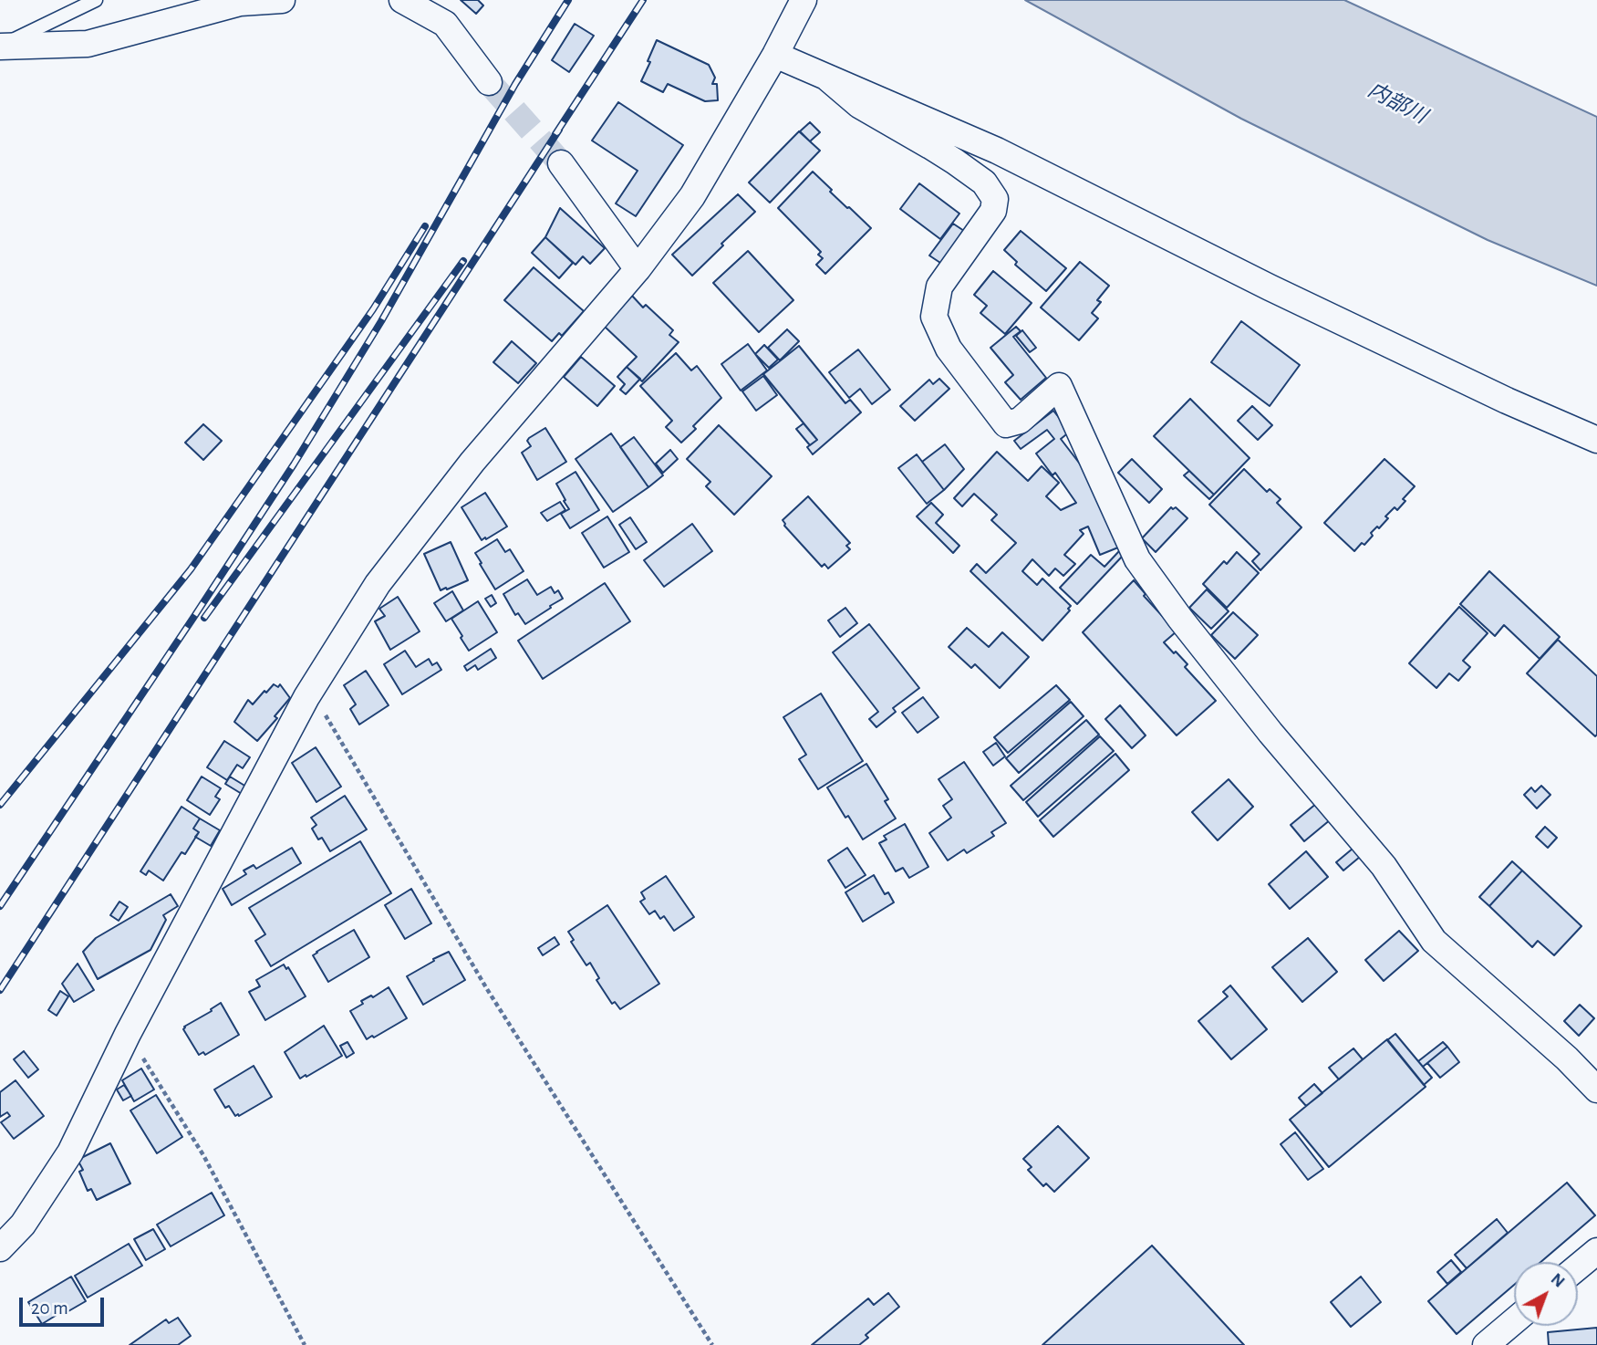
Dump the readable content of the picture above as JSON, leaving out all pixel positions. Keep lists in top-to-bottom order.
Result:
{
  "water": ["内部川"],
  "scale_bar": "20 m",
  "north": "top right"
}
